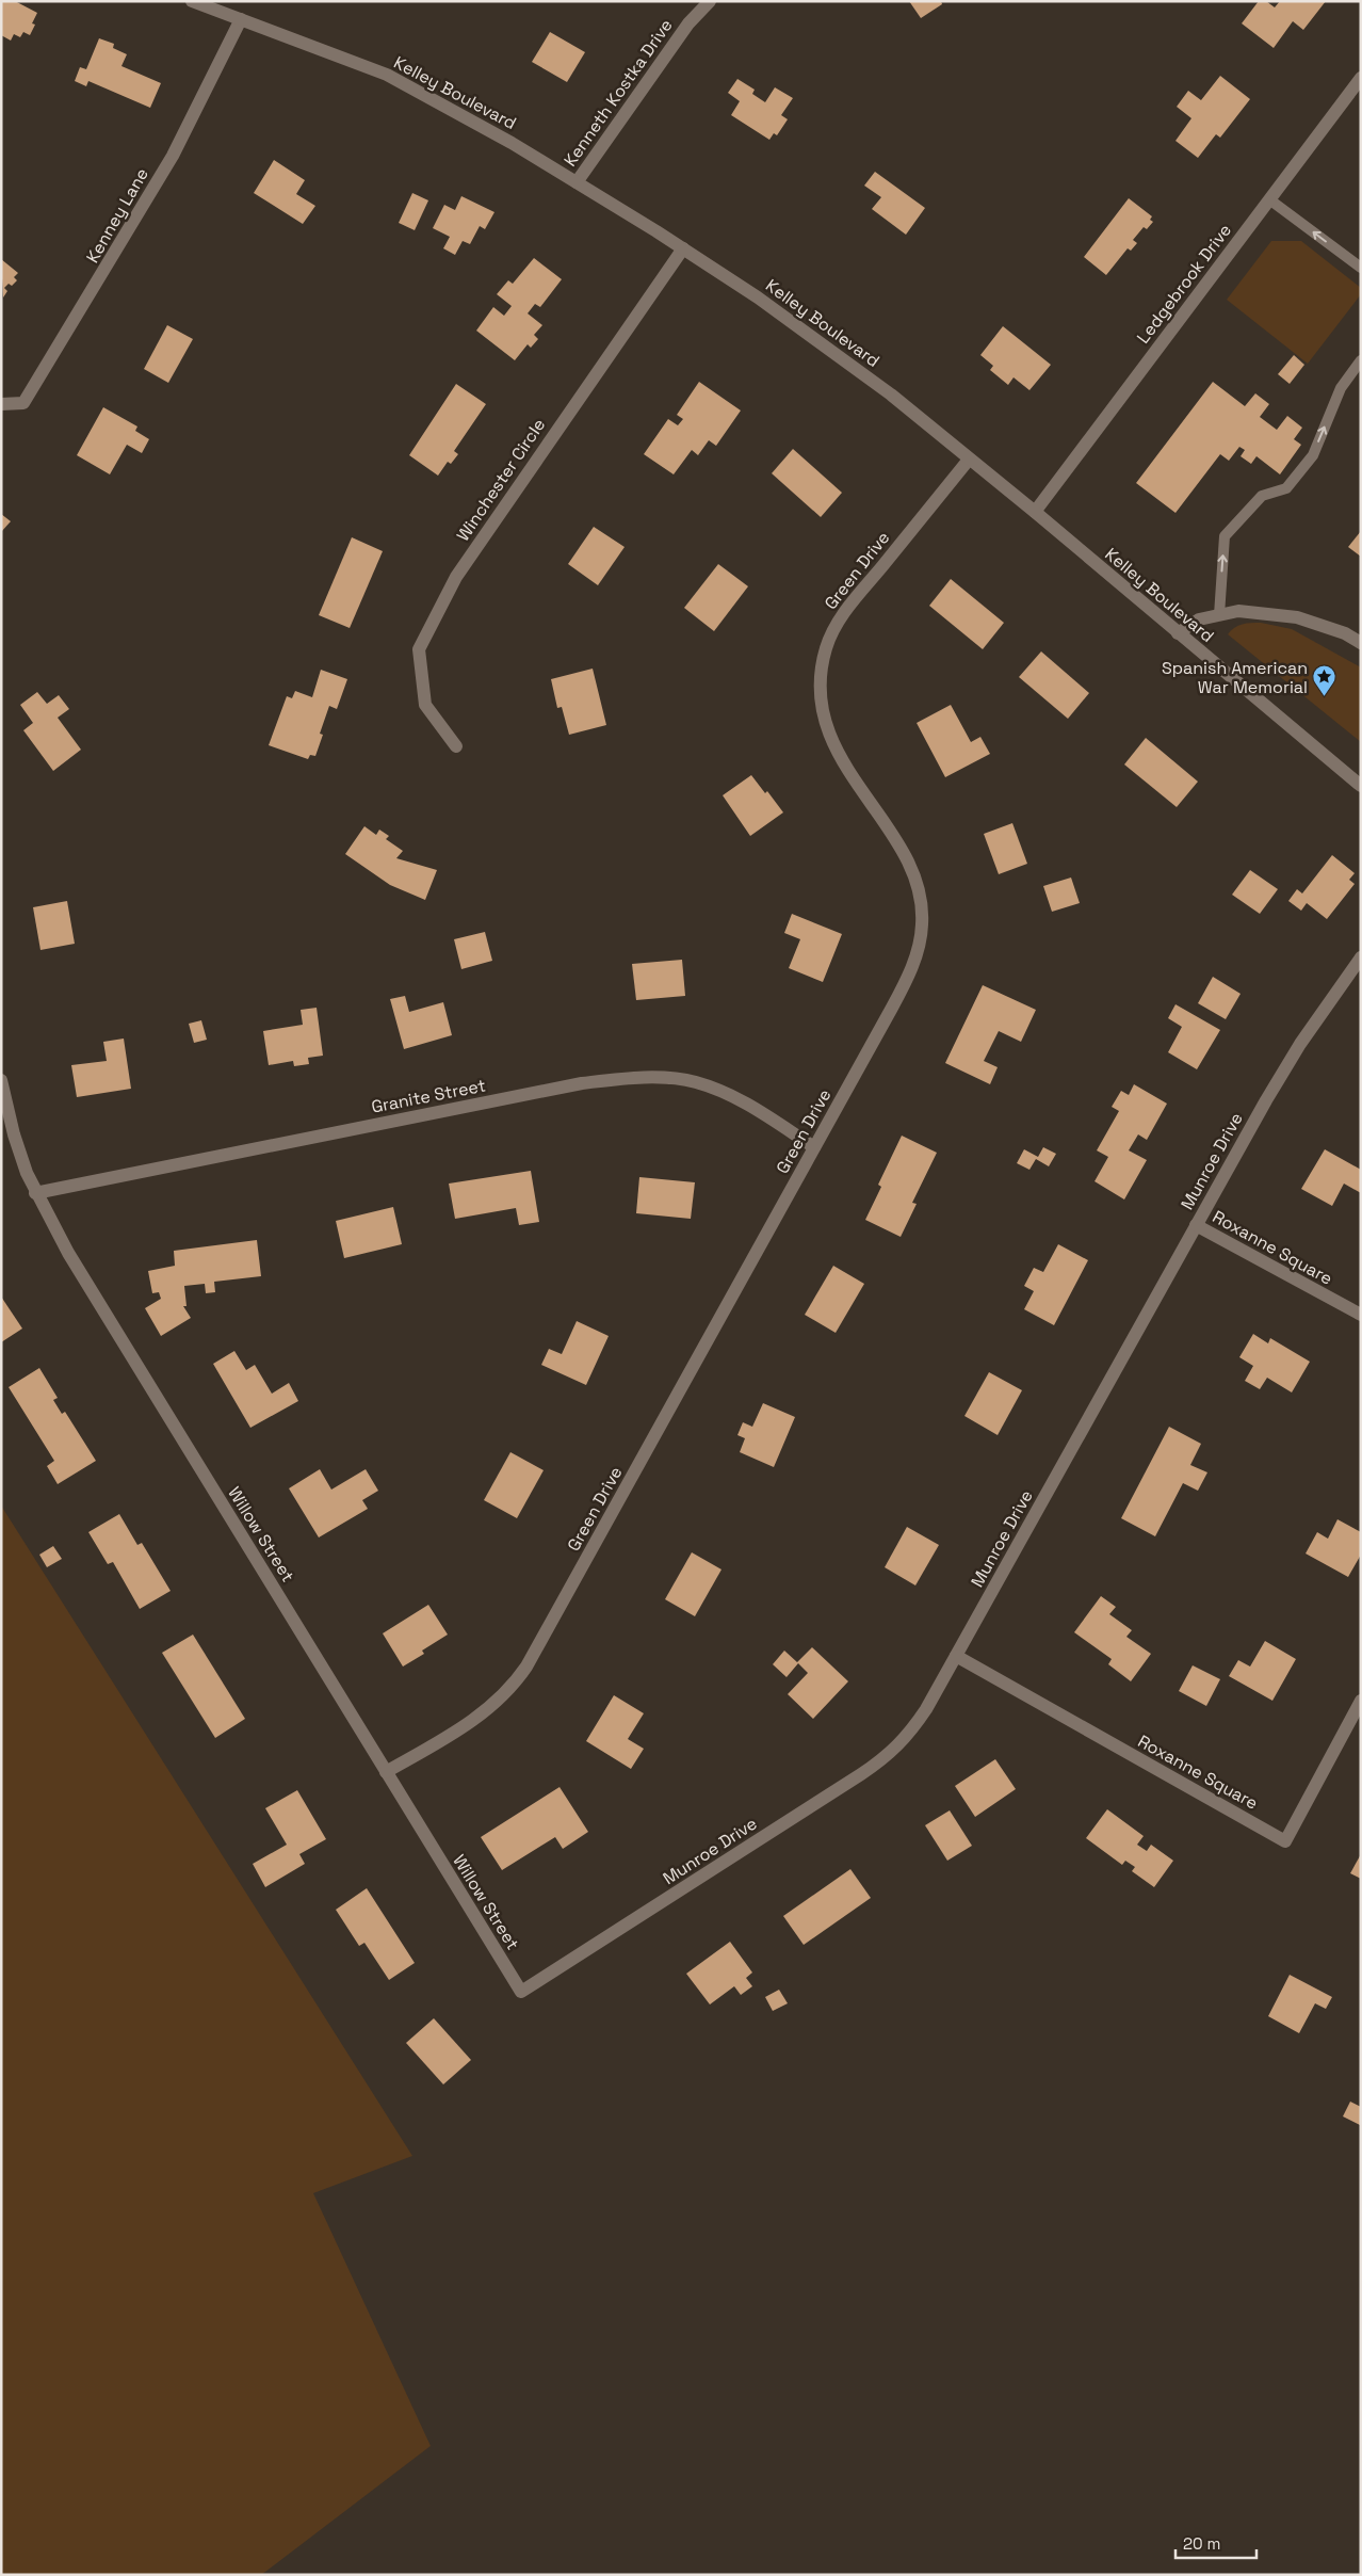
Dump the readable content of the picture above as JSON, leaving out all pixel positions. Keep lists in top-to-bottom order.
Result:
{
  "streets": {
    "street": [
      "Kelley Boulevard",
      "Kenneth Kostka Drive",
      "Kenney Lane",
      "Ledgebrook Drive",
      "Winchester Circle",
      "Green Drive",
      "Granite Street",
      "Munroe Drive",
      "Roxanne Square",
      "Willow Street"
    ]
  },
  "crossings": [
    ["Kelley Boulevard", "Kenneth Kostka Drive"],
    ["Kelley Boulevard", "Kenney Lane"],
    ["Kelley Boulevard", "Ledgebrook Drive"],
    ["Kelley Boulevard", "Winchester Circle"],
    ["Kelley Boulevard", "Green Drive"],
    ["Green Drive", "Granite Street"],
    ["Green Drive", "Willow Street"],
    ["Granite Street", "Willow Street"],
    ["Munroe Drive", "Roxanne Square"],
    ["Munroe Drive", "Willow Street"]
  ],
  "places": {
    "place": ["Spanish American War Memorial"]
  },
  "scale_bar": "20 m"
}
